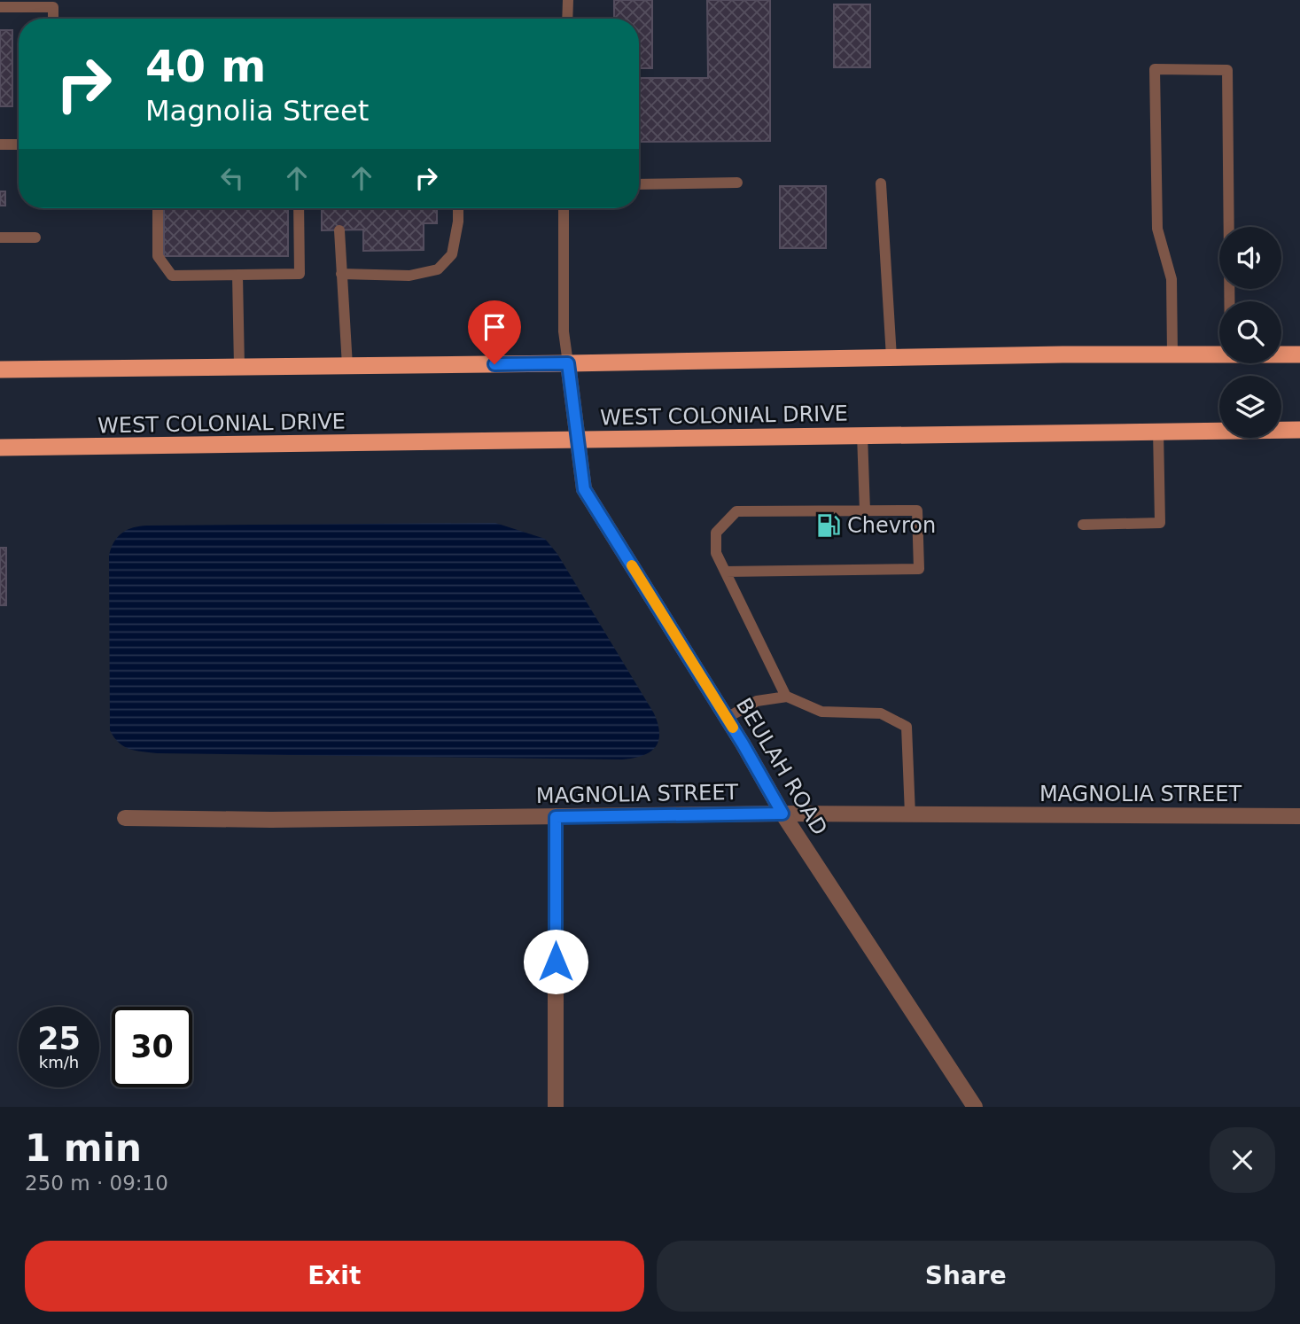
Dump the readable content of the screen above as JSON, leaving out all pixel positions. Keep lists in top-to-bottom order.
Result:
{
  "streets": {
    "highway": ["WEST COLONIAL DRIVE"],
    "street": ["BEULAH ROAD", "MAGNOLIA STREET"]
  },
  "crossings": [
    ["WEST COLONIAL DRIVE", "BEULAH ROAD"],
    ["BEULAH ROAD", "MAGNOLIA STREET"]
  ],
  "places": {
    "fuel station": ["Chevron"]
  },
  "page": {
    "turn": ["40 m", "Magnolia Street"],
    "speed": "25 km/h",
    "limit": "30",
    "heading": ["1 min", "250 m · 09:10"],
    "buttons": ["Exit", "Share"]
  }
}
